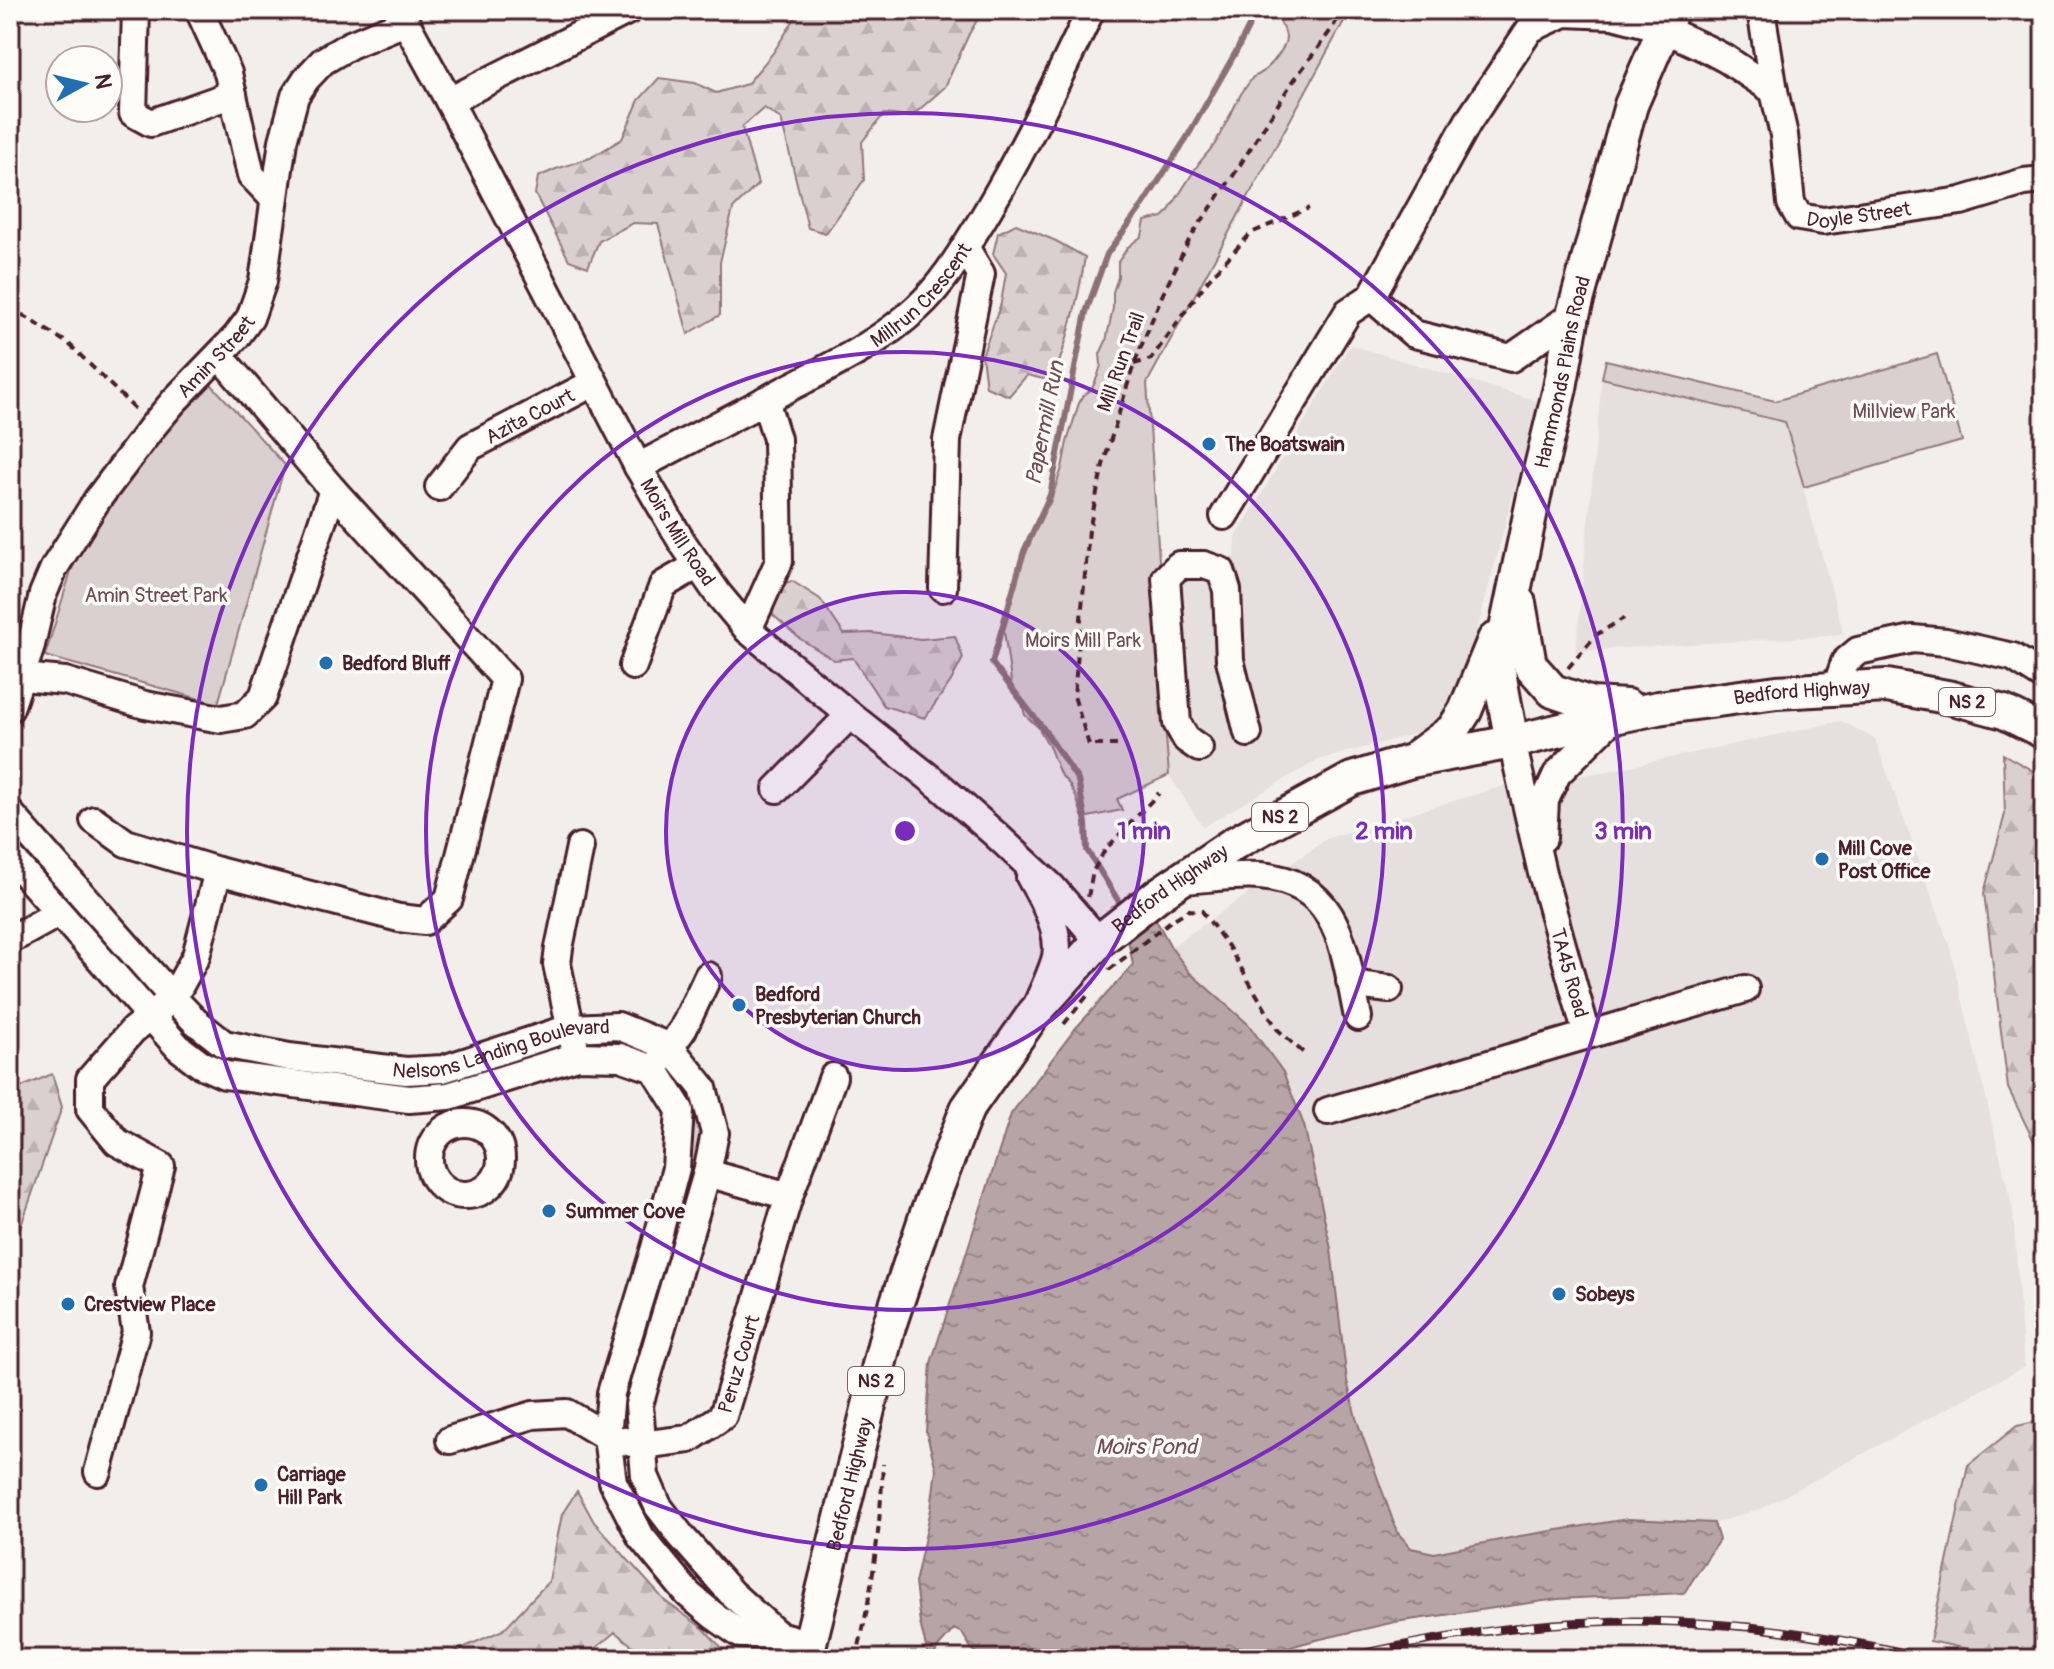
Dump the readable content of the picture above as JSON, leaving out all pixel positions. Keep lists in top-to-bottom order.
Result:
{
  "streets": {
    "main road": ["Hammonds Plains Road", "Bedford Highway", "NS 2"],
    "street": [
      "Doyle Street",
      "Millrun Crescent",
      "Amin Street",
      "Azita Court",
      "Moirs Mill Road",
      "TA45 Road",
      "Nelsons Landing Boulevard",
      "Peruz Court"
    ],
    "path": ["Mill Run Trail"]
  },
  "crossings": [
    ["Millrun Crescent", "Moirs Mill Road"],
    ["Amin Street", "Moirs Mill Road"],
    ["Hammonds Plains Road", "Bedford Highway"],
    ["Hammonds Plains Road", "TA45 Road"],
    ["Azita Court", "Moirs Mill Road"],
    ["Moirs Mill Road", "Bedford Highway"],
    ["Bedford Highway", "TA45 Road"],
    ["Bedford Highway", "Nelsons Landing Boulevard"],
    ["Nelsons Landing Boulevard", "Peruz Court"]
  ],
  "water": ["Papermill Run", "Moirs Pond"],
  "parks": ["Millview Park", "Amin Street Park", "Moirs Mill Park"],
  "places": [
    "The Boatswain",
    "Bedford Bluff",
    "Mill Cove Post Office",
    "Bedford Presbyterian Church",
    "Summer Cove",
    "Sobeys",
    "Crestview Place",
    "Carriage Hill Park"
  ],
  "north": "right",
  "rings": ["1 min", "2 min", "3 min"]
}
